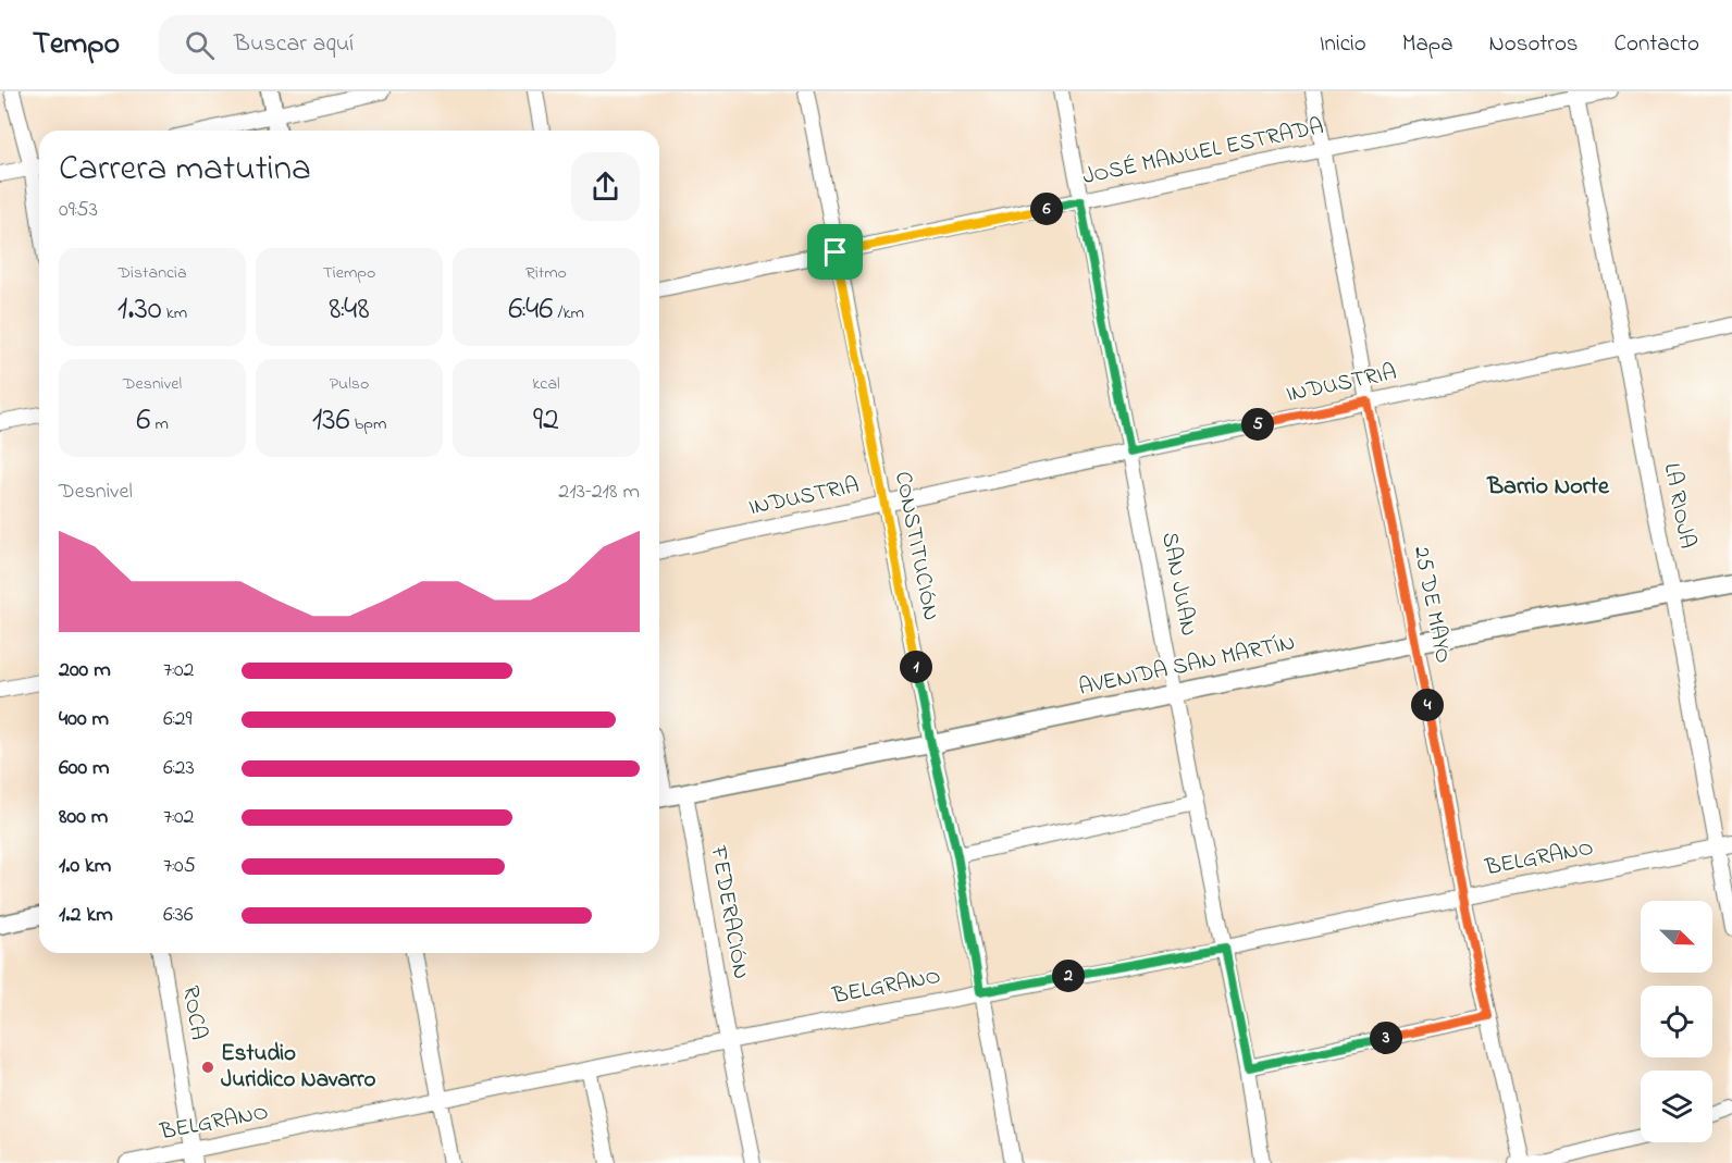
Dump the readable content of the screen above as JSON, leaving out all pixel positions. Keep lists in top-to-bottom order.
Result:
{
  "streets": {
    "street": [
      "JOSÉ MANUEL ESTRADA",
      "INDUSTRIA",
      "LA RIOJA",
      "CONSTITUCIÓN",
      "SAN JUAN",
      "25 DE MAYO",
      "AVENIDA SAN MARTÍN",
      "BELGRANO",
      "FEDERACIÓN",
      "ROCA"
    ]
  },
  "crossings": [
    ["JOSÉ MANUEL ESTRADA", "LA RIOJA"],
    ["JOSÉ MANUEL ESTRADA", "CONSTITUCIÓN"],
    ["JOSÉ MANUEL ESTRADA", "SAN JUAN"],
    ["JOSÉ MANUEL ESTRADA", "25 DE MAYO"],
    ["INDUSTRIA", "LA RIOJA"],
    ["INDUSTRIA", "CONSTITUCIÓN"],
    ["INDUSTRIA", "SAN JUAN"],
    ["INDUSTRIA", "25 DE MAYO"],
    ["LA RIOJA", "AVENIDA SAN MARTÍN"],
    ["LA RIOJA", "BELGRANO"],
    ["CONSTITUCIÓN", "AVENIDA SAN MARTÍN"],
    ["CONSTITUCIÓN", "BELGRANO"],
    ["SAN JUAN", "AVENIDA SAN MARTÍN"],
    ["SAN JUAN", "BELGRANO"],
    ["25 DE MAYO", "AVENIDA SAN MARTÍN"],
    ["25 DE MAYO", "BELGRANO"],
    ["AVENIDA SAN MARTÍN", "FEDERACIÓN"],
    ["BELGRANO", "FEDERACIÓN"],
    ["BELGRANO", "ROCA"]
  ],
  "districts": ["Barrio Norte"],
  "places": ["Estudio Juridico Navarro"],
  "north": "bottom right",
  "page": {
    "header": "Tempo",
    "search": "Buscar aquí",
    "nav": [
      "Inicio",
      "Mapa",
      "Nosotros",
      "Contacto"
    ],
    "heading": ["Carrera matutina", "09:53"],
    "pins": [
      "6",
      "5",
      "1",
      "4",
      "2",
      "3"
    ],
    "stats": [
      ["Distancia", "1.30 km"],
      ["Tiempo", "8:48"],
      ["Ritmo", "6:46 /km"],
      ["Desnivel", "6 m"],
      ["Pulso", "136 bpm"],
      ["kcal", "92"]
    ],
    "chart": ["Desnivel", "213–218 m"],
    "list": [
      {
        "name": "200 m",
        "note": "7:02"
      },
      {
        "name": "400 m",
        "note": "6:29"
      },
      {
        "name": "600 m",
        "note": "6:23"
      },
      {
        "name": "800 m",
        "note": "7:02"
      },
      {
        "name": "1.0 km",
        "note": "7:05"
      },
      {
        "name": "1.2 km",
        "note": "6:36"
      }
    ]
  }
}
